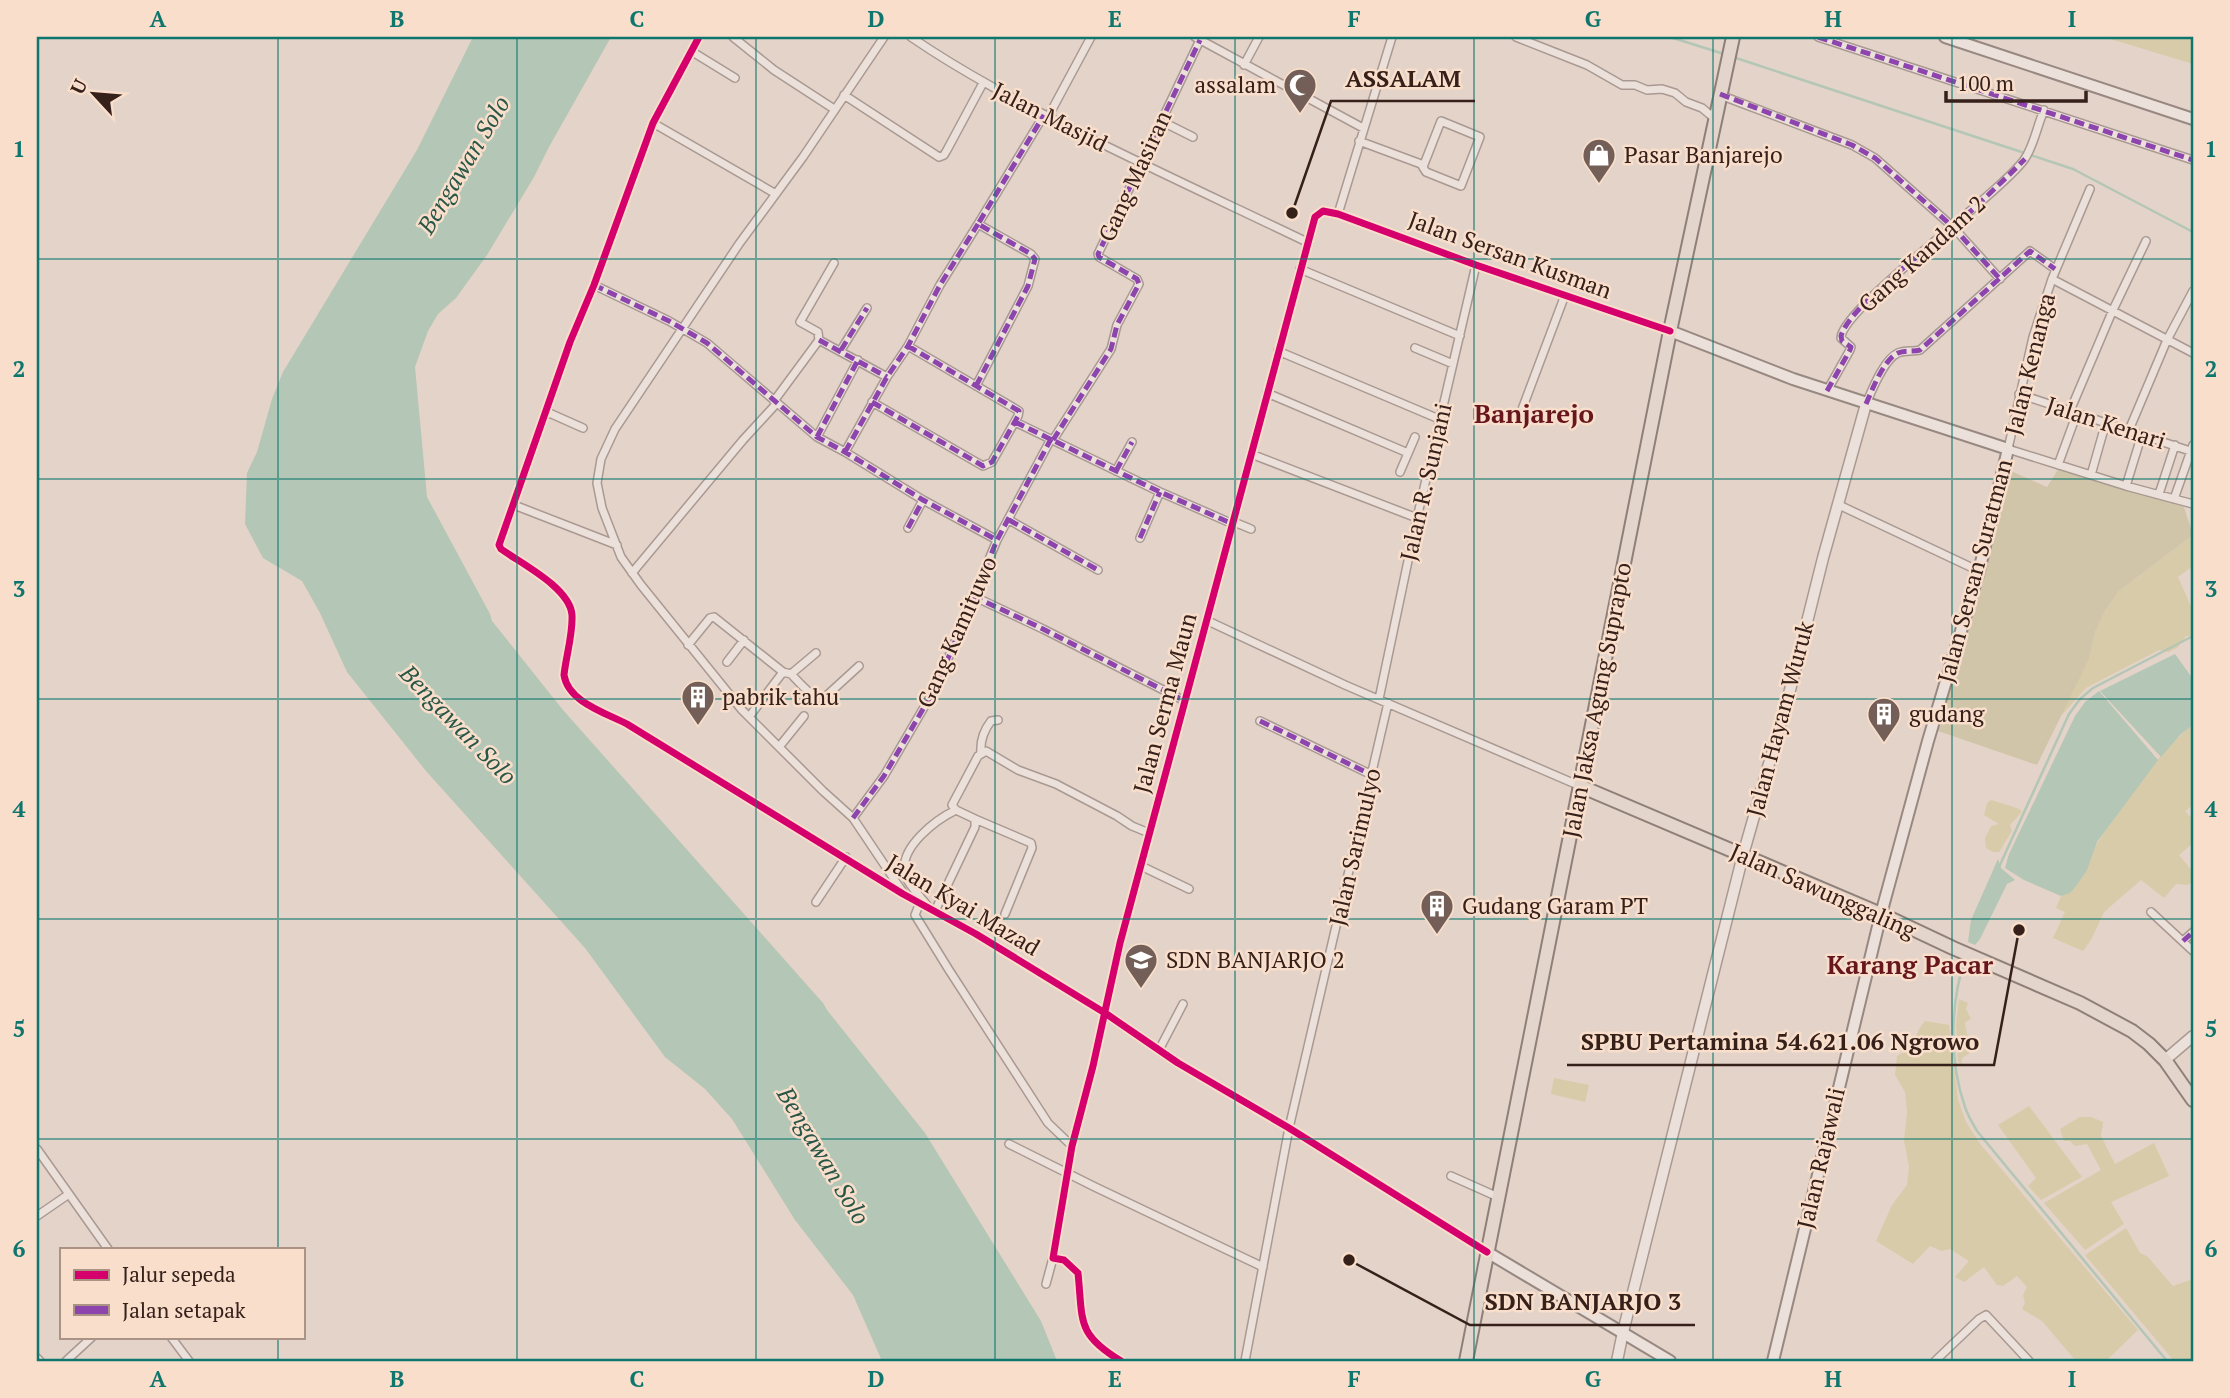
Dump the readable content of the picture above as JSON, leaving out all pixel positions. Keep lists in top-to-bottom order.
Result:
{
  "streets": {
    "main road": [
      "Jalan Sersan Suratman",
      "Jalan Jaksa Agung Suprapto",
      "Jalan Sawunggaling",
      "Jalan Rajawali"
    ],
    "street": [
      "Jalan Masjid",
      "Gang Masiran",
      "Gang Kandam 2",
      "Jalan Sersan Kusman",
      "Jalan Kenanga",
      "Jalan Kenari",
      "Jalan R. Sunjani",
      "Gang Kamituwo",
      "Jalan Serma Maun",
      "Jalan Hayam Wuruk",
      "Jalan Sarimulyo",
      "Jalan Kyai Mazad"
    ]
  },
  "crossings": [
    ["Jalan Masjid", "Gang Masiran"],
    ["Jalan Masjid", "Jalan Serma Maun"],
    ["Gang Masiran", "Gang Kamituwo"],
    ["Gang Kandam 2", "Jalan Sersan Suratman"],
    ["Jalan Sersan Kusman", "Jalan R. Sunjani"],
    ["Jalan Sersan Kusman", "Jalan Sersan Suratman"],
    ["Jalan Sersan Kusman", "Jalan Jaksa Agung Suprapto"],
    ["Jalan Sersan Kusman", "Jalan Serma Maun"],
    ["Jalan Kenanga", "Jalan Kenari"],
    ["Jalan Kenanga", "Jalan Sersan Suratman"],
    ["Jalan Sersan Suratman", "Jalan Jaksa Agung Suprapto"],
    ["Jalan Sersan Suratman", "Jalan Hayam Wuruk"],
    ["Jalan Sersan Suratman", "Jalan Sawunggaling"],
    ["Jalan Sersan Suratman", "Jalan Rajawali"],
    ["Jalan Jaksa Agung Suprapto", "Jalan Sawunggaling"],
    ["Jalan Jaksa Agung Suprapto", "Jalan Kyai Mazad"],
    ["Jalan Serma Maun", "Jalan Kyai Mazad"],
    ["Jalan Hayam Wuruk", "Jalan Sawunggaling"],
    ["Jalan Sarimulyo", "Jalan Kyai Mazad"],
    ["Jalan Sawunggaling", "Jalan Rajawali"]
  ],
  "districts": ["Banjarejo", "Karang Pacar"],
  "water": ["Bengawan Solo"],
  "places": {
    "mosque": ["assalam"],
    "shop": ["Pasar Banjarejo"],
    "other": ["ASSALAM", "SPBU Pertamina 54.621.06 Ngrowo", "SDN BANJARJO 3"],
    "building": ["pabrik tahu", "gudang", "Gudang Garam PT"],
    "school or university": ["SDN BANJARJO 2"]
  },
  "legend": ["Jalur sepeda", "Jalan setapak"],
  "scale_bar": "100 m",
  "north": "top left",
  "grid": {
    "columns": [
      "A",
      "B",
      "C",
      "D",
      "E",
      "F",
      "G",
      "H",
      "I"
    ],
    "rows": [
      "1",
      "2",
      "3",
      "4",
      "5",
      "6"
    ]
  }
}
